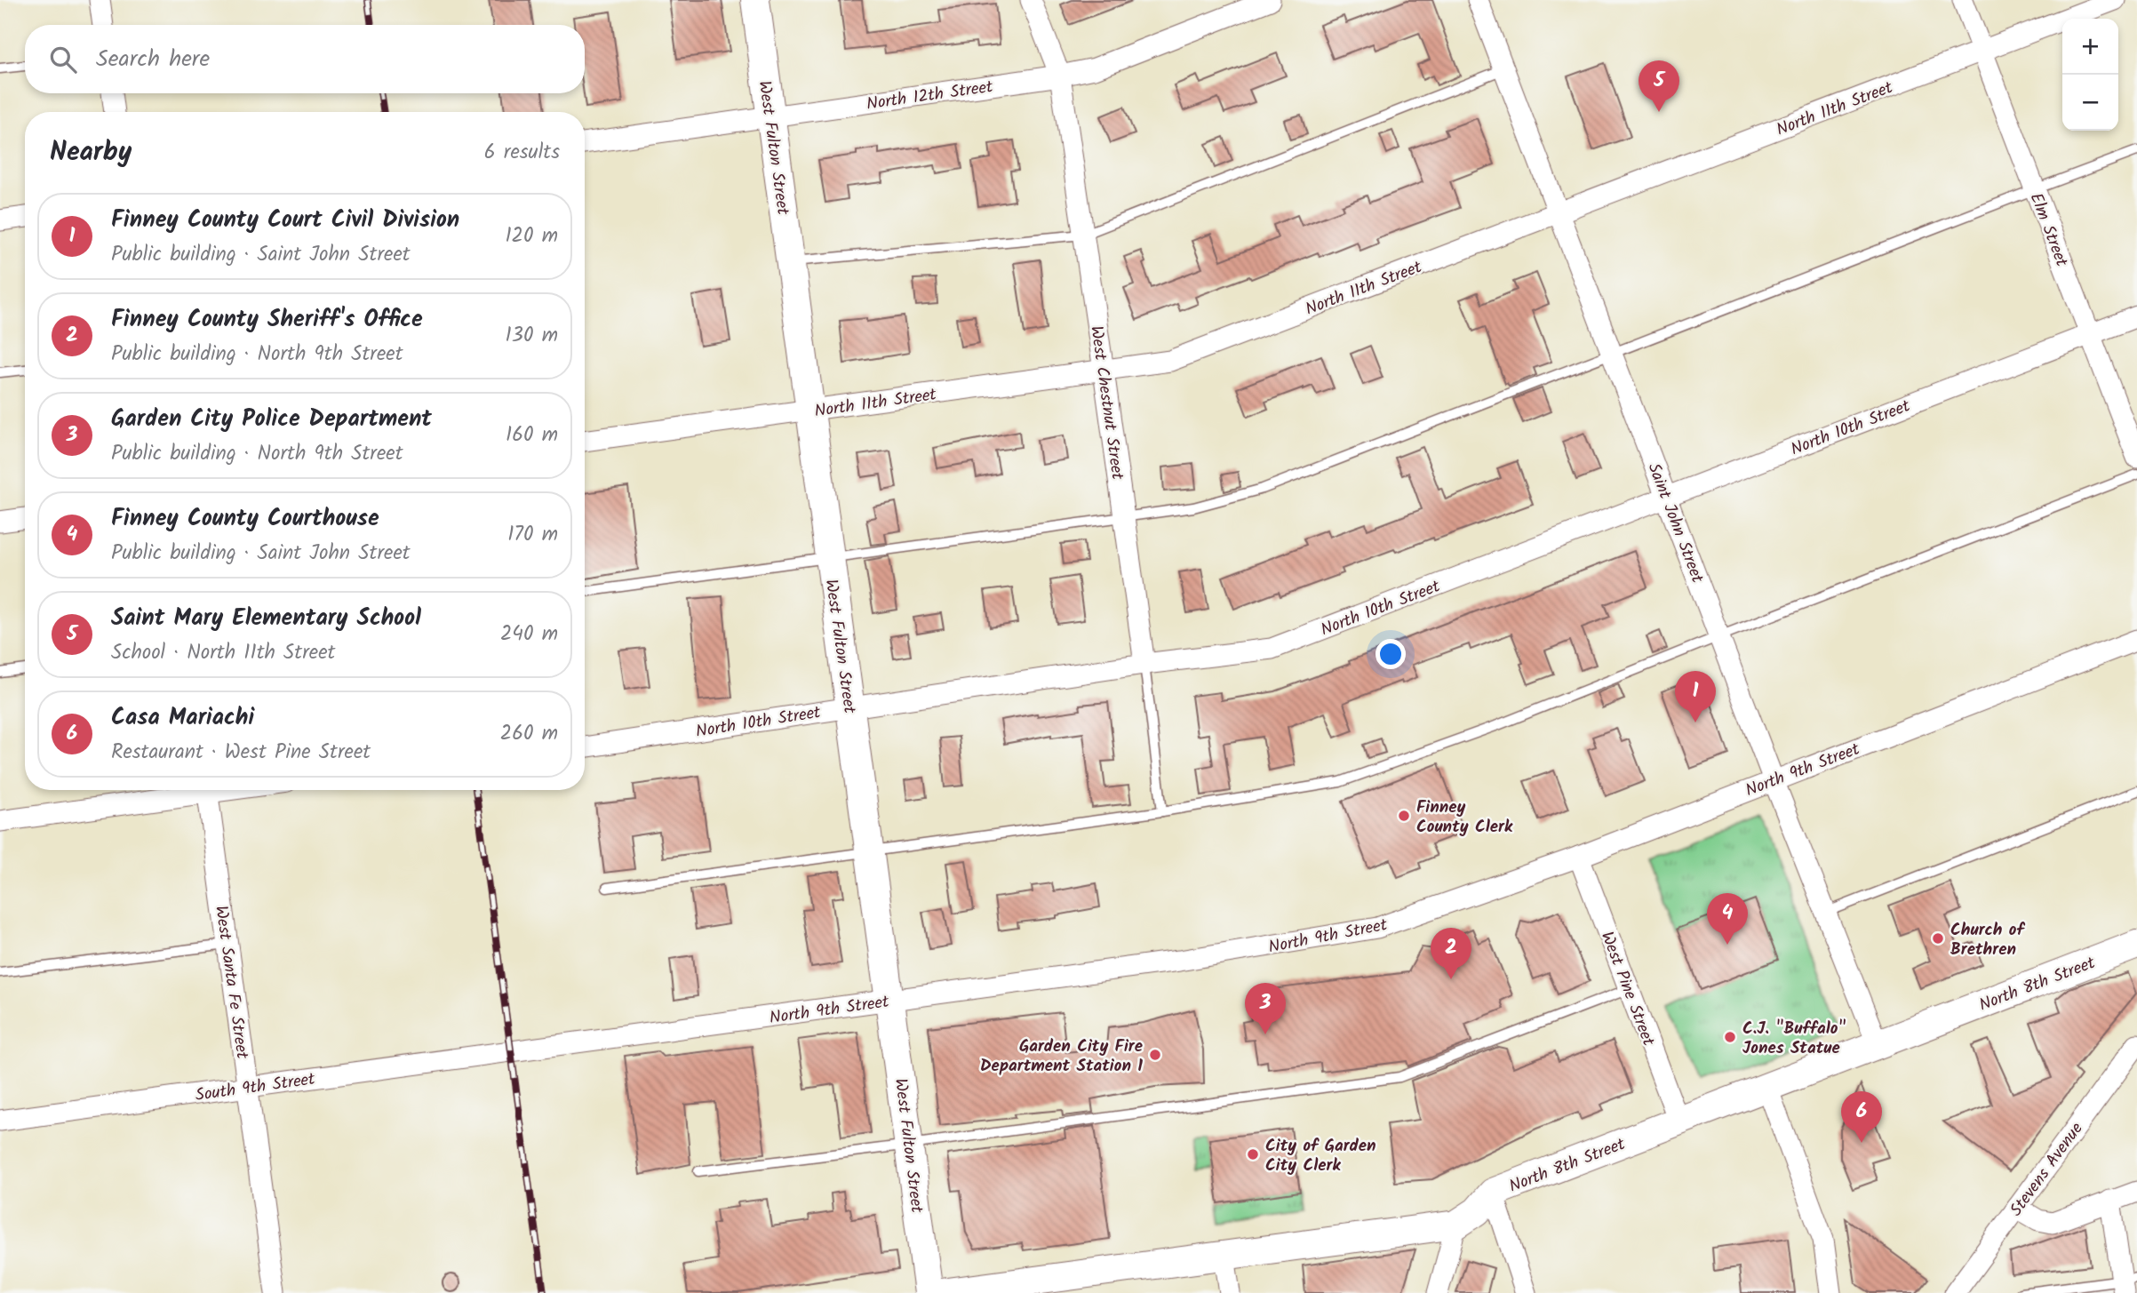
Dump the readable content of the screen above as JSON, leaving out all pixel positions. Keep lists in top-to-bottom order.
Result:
{
  "streets": {
    "street": [
      "North 12th Street",
      "North 11th Street",
      "West Fulton Street",
      "Elm Street",
      "West Chestnut Street",
      "North 10th Street",
      "Saint John Street",
      "North 9th Street",
      "West Santa Fe Street",
      "North 8th Street",
      "West Pine Street",
      "South 9th Street",
      "Stevens Avenue"
    ]
  },
  "crossings": [
    ["North 12th Street", "West Fulton Street"],
    ["North 12th Street", "West Chestnut Street"],
    ["North 11th Street", "West Fulton Street"],
    ["North 11th Street", "Elm Street"],
    ["North 11th Street", "West Chestnut Street"],
    ["North 11th Street", "Saint John Street"],
    ["West Fulton Street", "North 10th Street"],
    ["West Fulton Street", "North 9th Street"],
    ["Elm Street", "North 10th Street"],
    ["West Chestnut Street", "North 10th Street"],
    ["North 10th Street", "Saint John Street"],
    ["Saint John Street", "North 9th Street"],
    ["Saint John Street", "North 8th Street"],
    ["North 9th Street", "West Pine Street"],
    ["North 9th Street", "South 9th Street"],
    ["West Santa Fe Street", "South 9th Street"],
    ["North 8th Street", "West Pine Street"]
  ],
  "places": [
    "Finney County Clerk",
    "Church of Brethren",
    "C.J. \"Buffalo\" Jones Statue",
    "Garden City Fire Department Station 1",
    "City of Garden City Clerk"
  ],
  "page": {
    "map_buttons": ["+", "−"],
    "search": "Search here",
    "pins": [
      "5",
      "1",
      "4",
      "2",
      "3",
      "6"
    ],
    "heading": ["Nearby", "6 results"],
    "list": [
      {
        "mark": "1",
        "name": "Finney County Court Civil Division",
        "note": "Public building · Saint John Street",
        "value": "120 m"
      },
      {
        "mark": "2",
        "name": "Finney County Sheriff's Office",
        "note": "Public building · North 9th Street",
        "value": "130 m"
      },
      {
        "mark": "3",
        "name": "Garden City Police Department",
        "note": "Public building · North 9th Street",
        "value": "160 m"
      },
      {
        "mark": "4",
        "name": "Finney County Courthouse",
        "note": "Public building · Saint John Street",
        "value": "170 m"
      },
      {
        "mark": "5",
        "name": "Saint Mary Elementary School",
        "note": "School · North 11th Street",
        "value": "240 m"
      },
      {
        "mark": "6",
        "name": "Casa Mariachi",
        "note": "Restaurant · West Pine Street",
        "value": "260 m"
      }
    ]
  }
}
